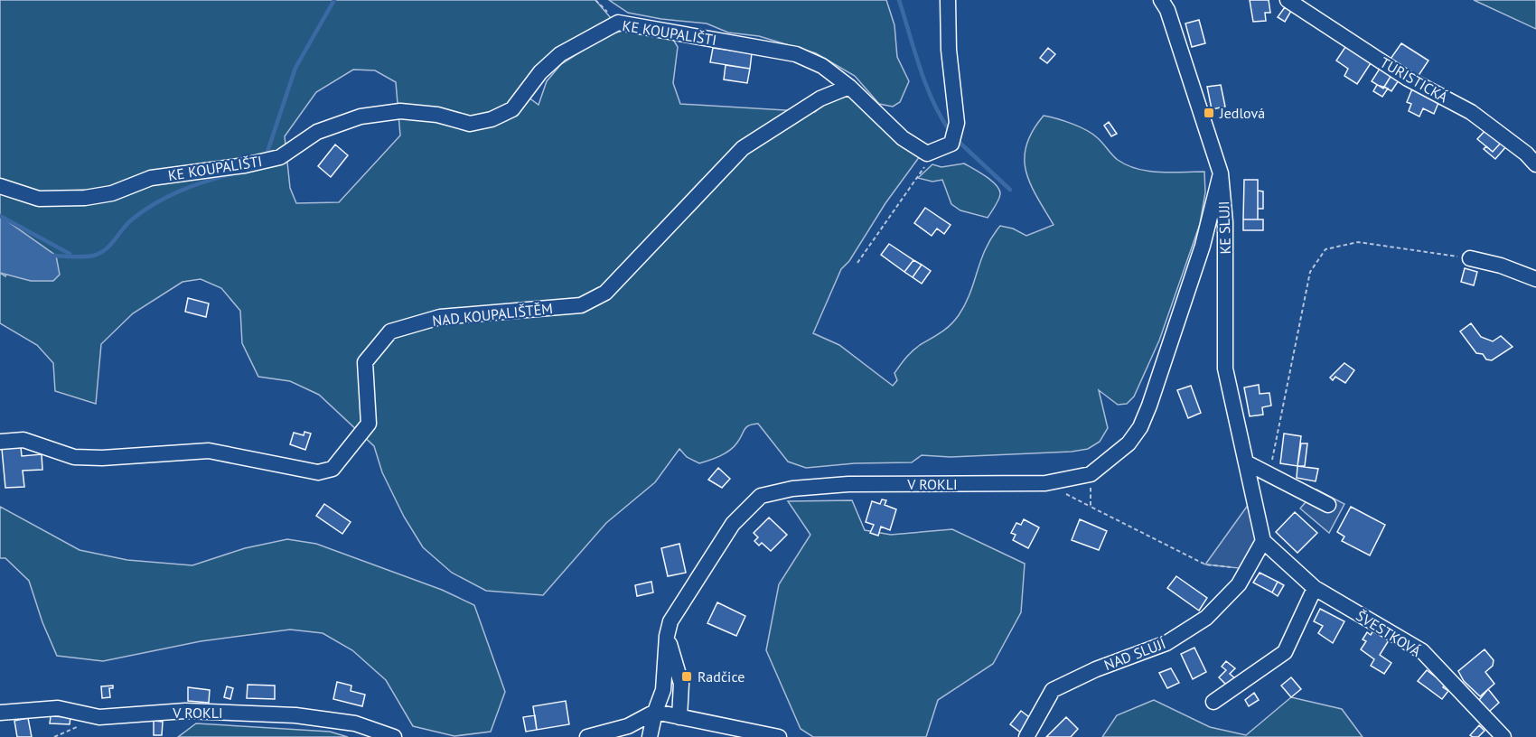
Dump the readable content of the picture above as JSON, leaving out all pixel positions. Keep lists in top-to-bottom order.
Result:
{
  "streets": {
    "street": [
      "KE KOUPALIŠTI",
      "TURISTICKÁ",
      "KE SLUJI",
      "NAD KOUPALIŠTĚM",
      "V ROKLI",
      "ŠVESTKOVÁ",
      "NAD SLUJÍ"
    ]
  },
  "crossings": [
    ["KE KOUPALIŠTI", "NAD KOUPALIŠTĚM"],
    ["KE SLUJI", "V ROKLI"],
    ["KE SLUJI", "ŠVESTKOVÁ"],
    ["KE SLUJI", "NAD SLUJÍ"],
    ["ŠVESTKOVÁ", "NAD SLUJÍ"]
  ],
  "places": {
    "transit": ["Jedlová", "Radčice"]
  }
}
